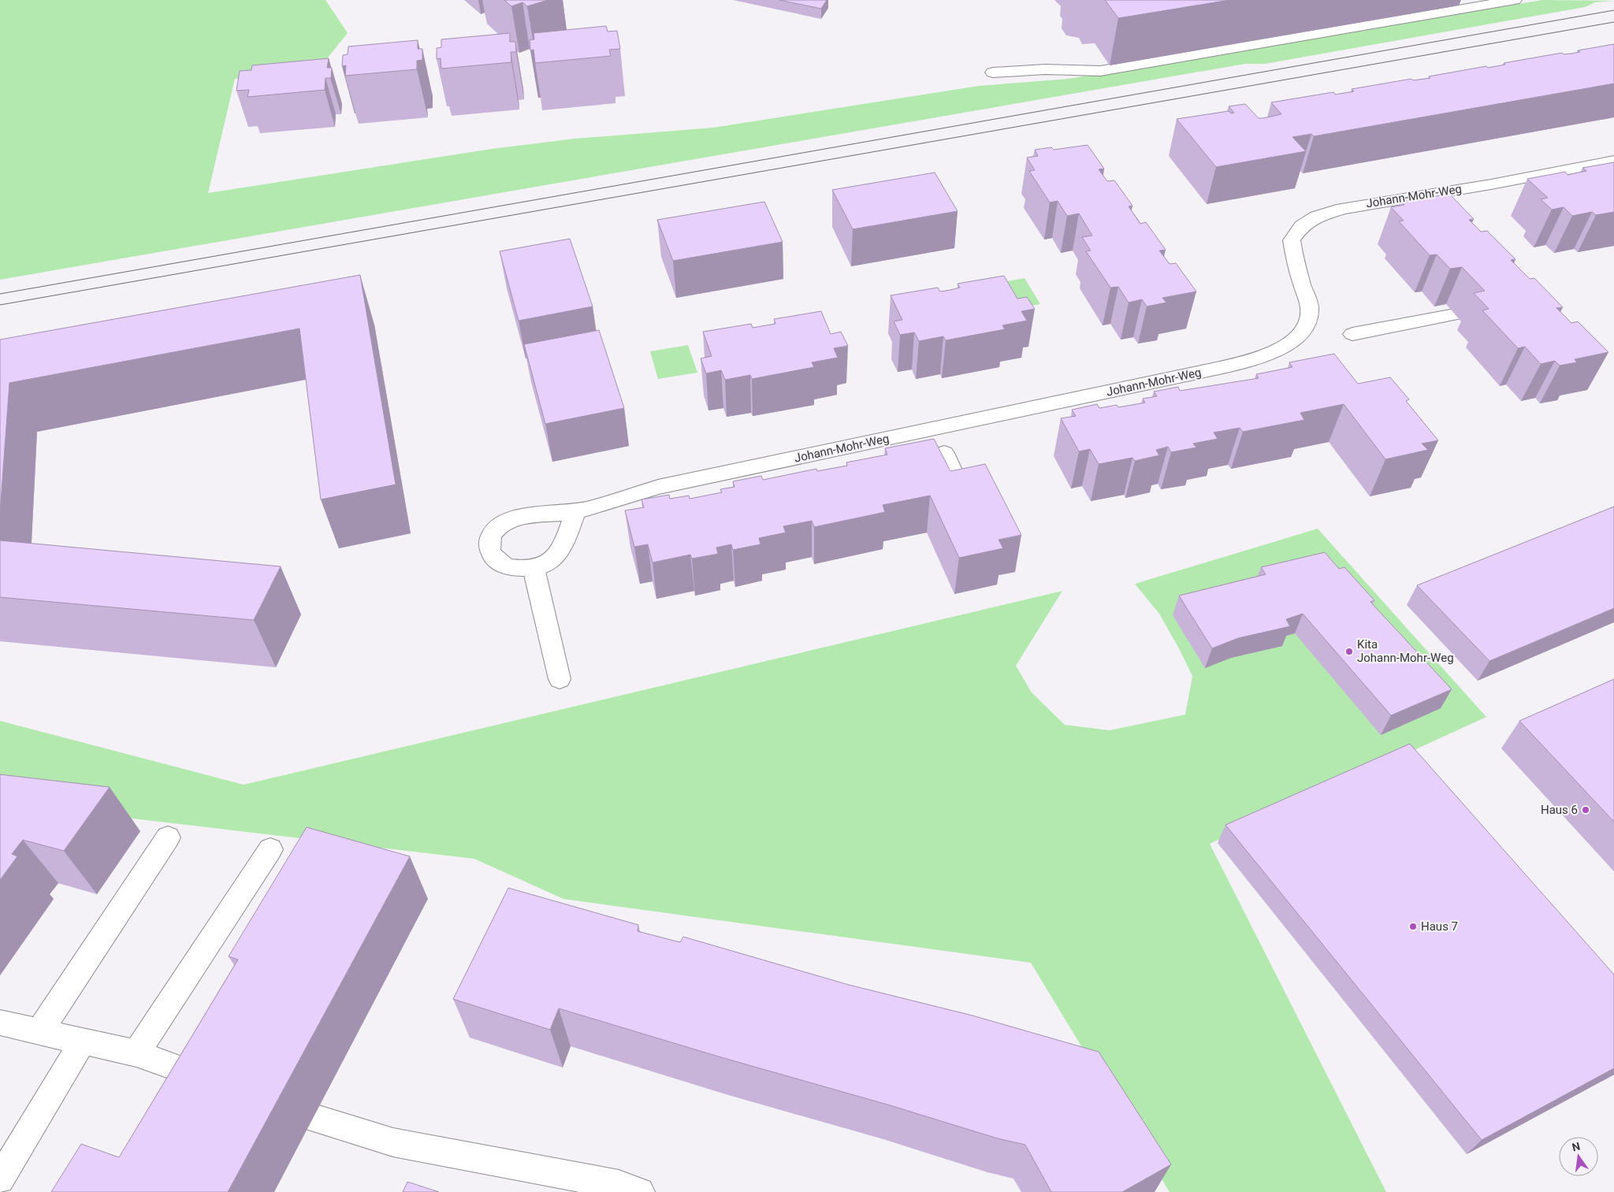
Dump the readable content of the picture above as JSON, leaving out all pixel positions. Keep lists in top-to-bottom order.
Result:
{
  "streets": {
    "street": ["Johann-Mohr-Weg"]
  },
  "places": ["Kita Johann-Mohr-Weg", "Haus 6", "Haus 7"],
  "north": "top"
}
